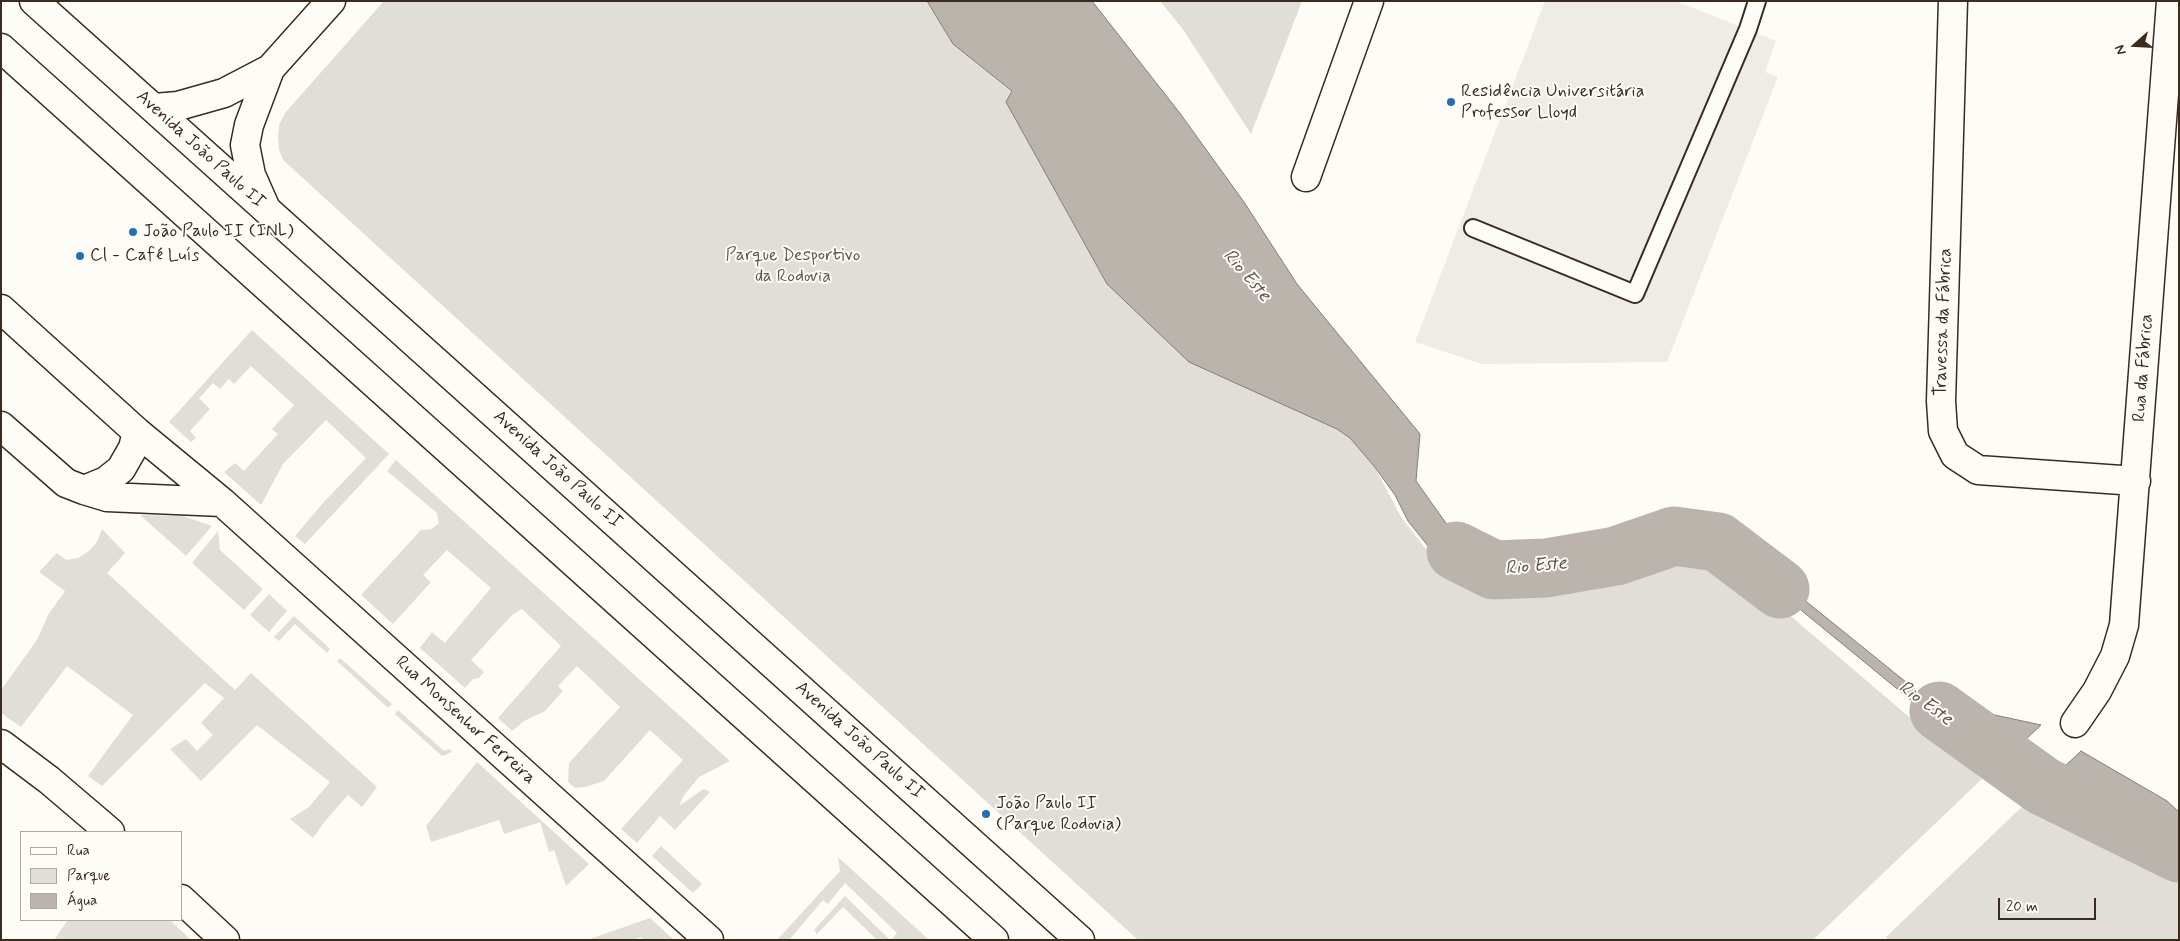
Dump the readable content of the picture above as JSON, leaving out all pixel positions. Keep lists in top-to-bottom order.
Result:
{
  "streets": {
    "street": [
      "Avenida João Paulo II",
      "Travessa da Fábrica",
      "Rua da Fábrica",
      "Rua Monsenhor Ferreira"
    ]
  },
  "crossings": [
    ["Travessa da Fábrica", "Rua da Fábrica"]
  ],
  "water": ["Rio Este"],
  "parks": ["Parque Desportivo da Rodovia"],
  "places": [
    "Residência Universitária Professor Lloyd",
    "João Paulo II (INL)",
    "Cl - Café Luís",
    "João Paulo II (Parque Rodovia)"
  ],
  "legend": ["Rua", "Parque", "Água"],
  "scale_bar": "20 m",
  "north": "left"
}
